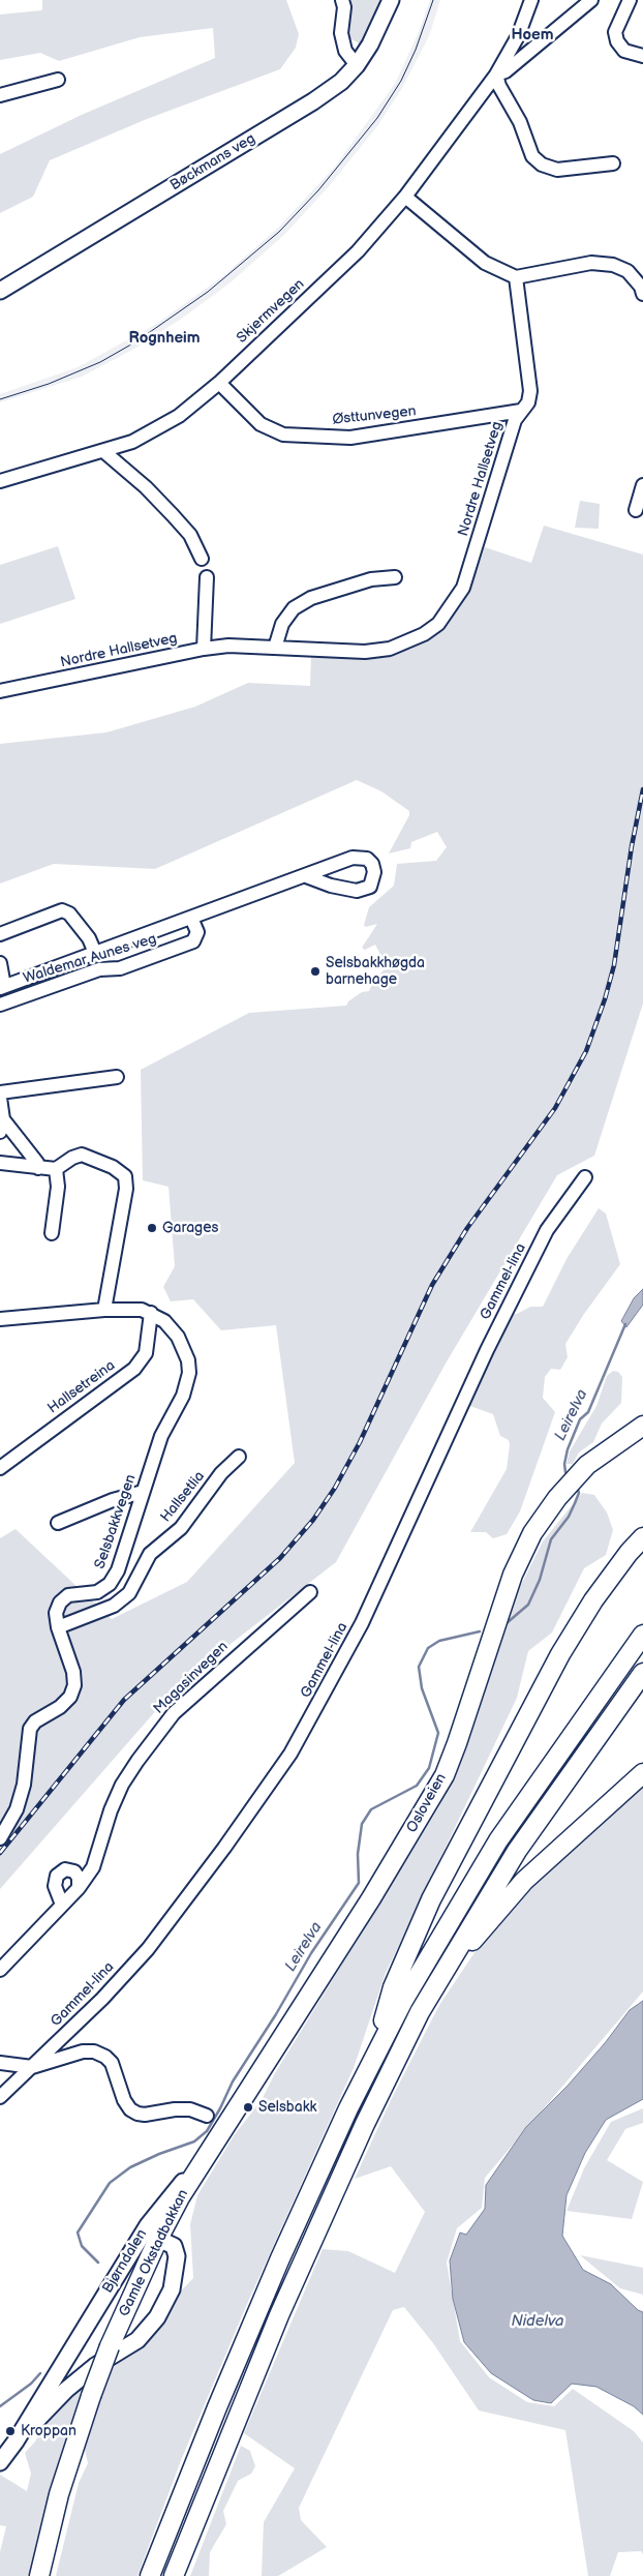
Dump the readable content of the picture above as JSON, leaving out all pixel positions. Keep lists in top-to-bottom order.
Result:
{
  "streets": {
    "highway": ["Osloveien", "Gamle Okstadbakkan"],
    "main road": ["Bøckmans veg", "Bjørndalen"],
    "street": [
      "Skjermvegen",
      "Østtunvegen",
      "Nordre Hallsetveg",
      "Waldemar Aunes veg",
      "Gammel-lina",
      "Hallsetreina",
      "Hallsetlia",
      "Selsbakkvegen",
      "Magasinvegen"
    ]
  },
  "crossings": [
    ["Skjermvegen", "Østtunvegen"],
    ["Østtunvegen", "Nordre Hallsetveg"],
    ["Hallsetreina", "Selsbakkvegen"],
    ["Hallsetlia", "Selsbakkvegen"],
    ["Osloveien", "Gamle Okstadbakkan"],
    ["Osloveien", "Bjørndalen"],
    ["Gamle Okstadbakkan", "Bjørndalen"]
  ],
  "districts": ["Hoem", "Rognheim"],
  "water": ["Leirelva", "Nidelva"],
  "places": [
    "Selsbakkhøgda barnehage",
    "Garages",
    "Selsbakk",
    "Kroppan"
  ]
}
